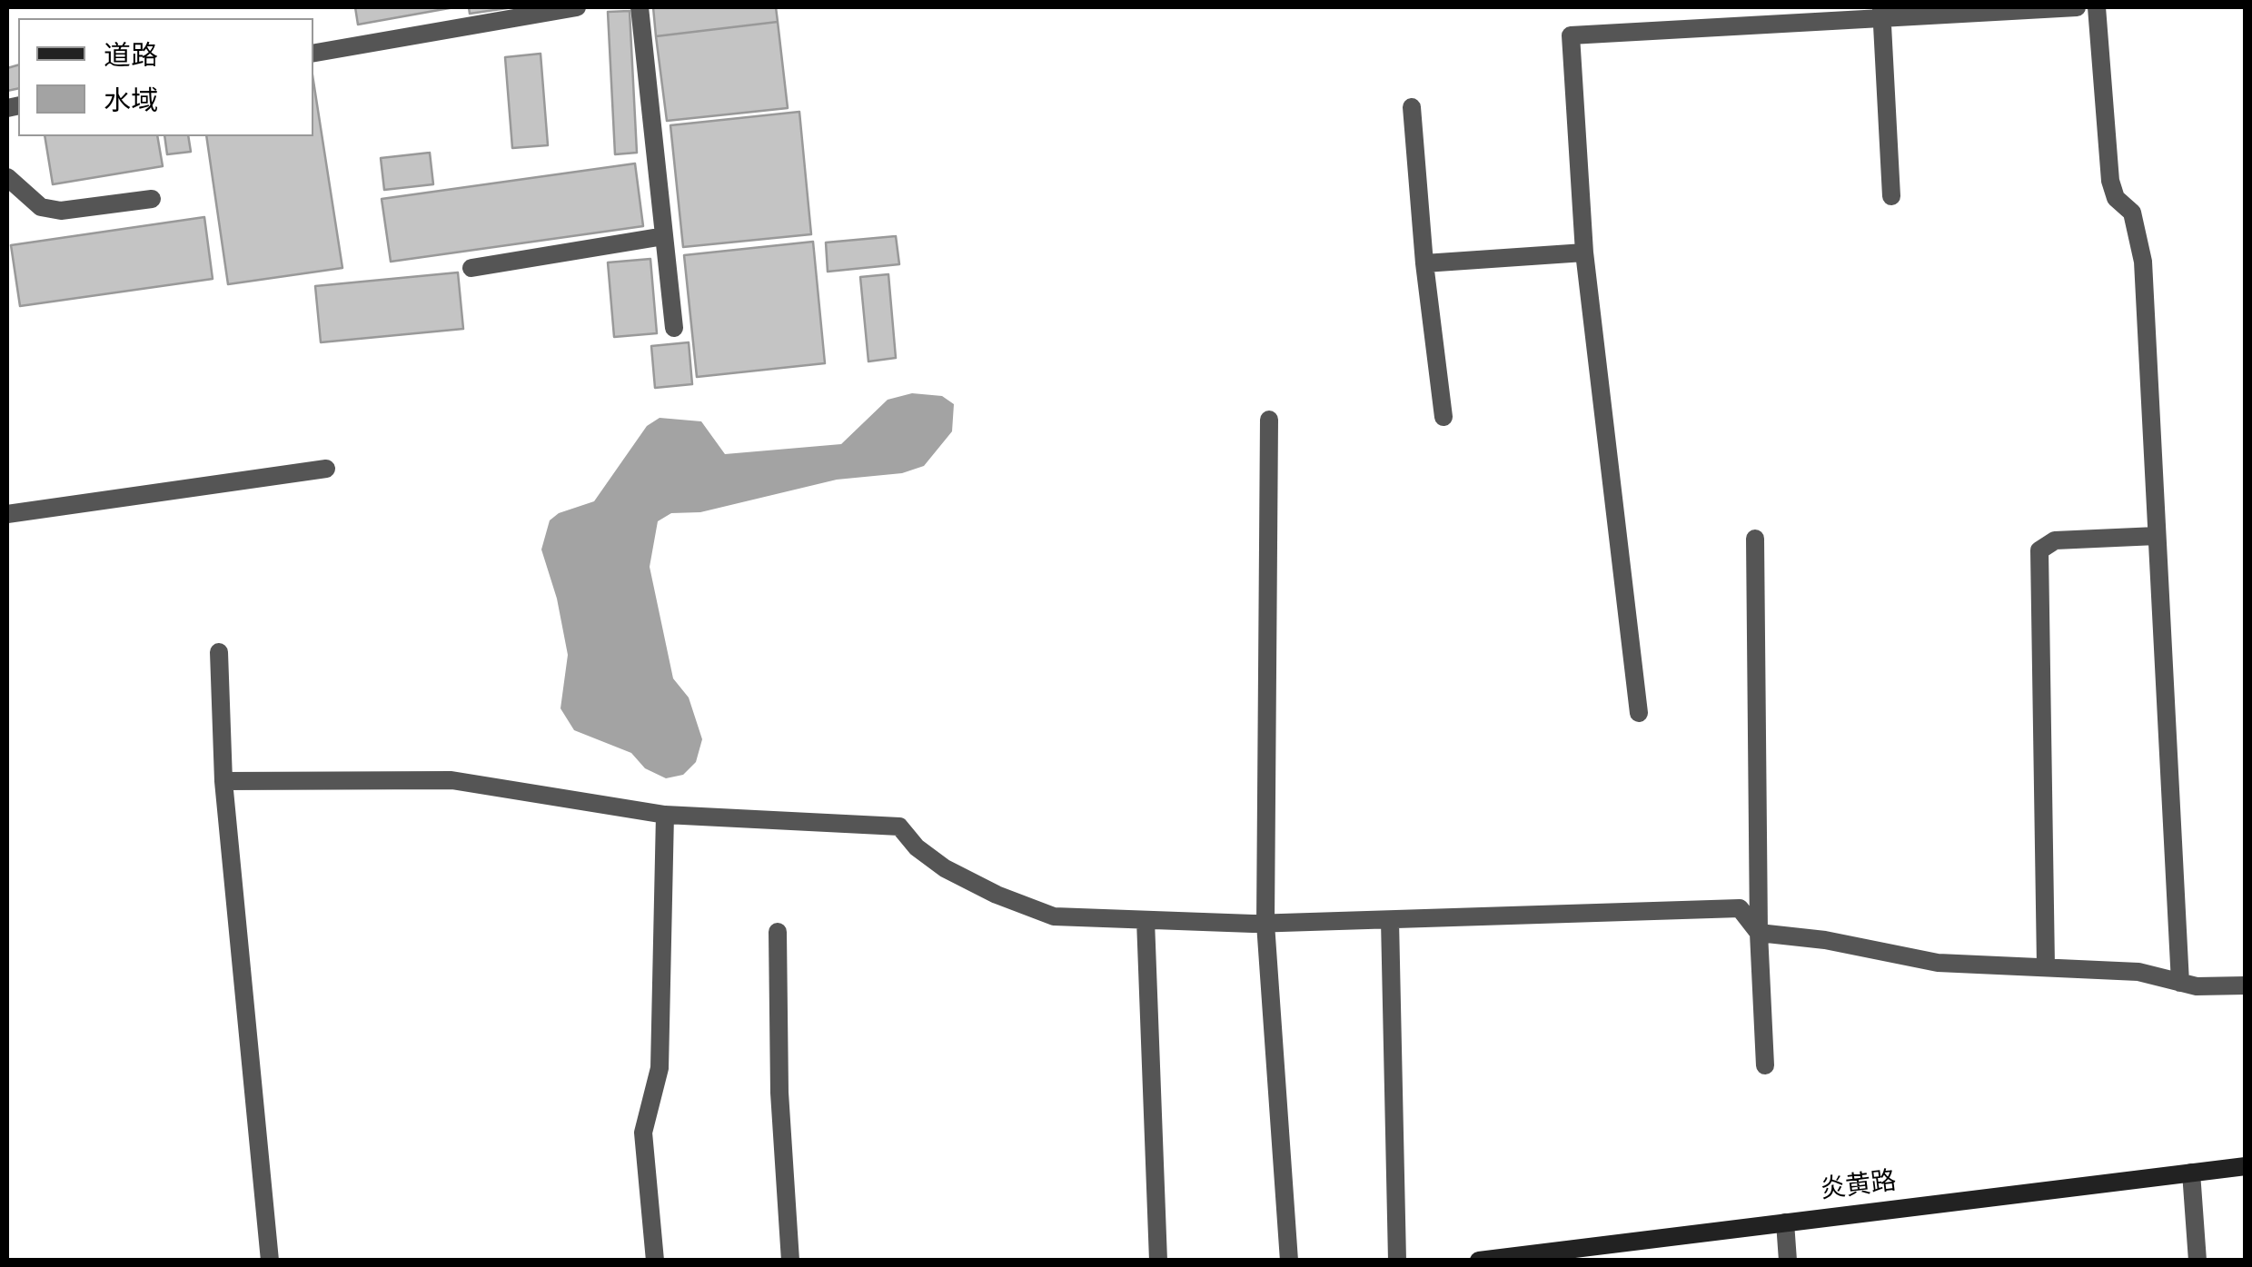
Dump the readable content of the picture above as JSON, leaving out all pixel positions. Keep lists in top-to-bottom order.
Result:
{
  "streets": {
    "street": ["炎黄路"]
  },
  "legend": ["道路", "水域"]
}
